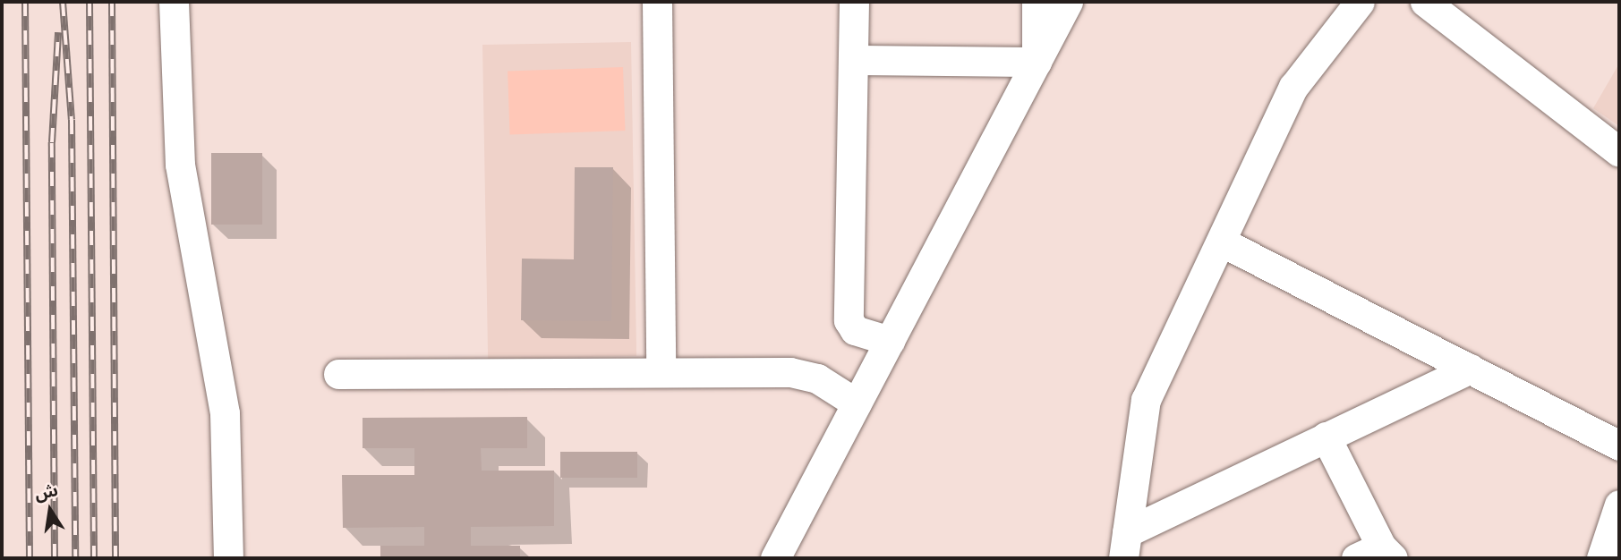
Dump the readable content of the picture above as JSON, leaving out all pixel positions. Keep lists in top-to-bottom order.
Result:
{
  "north": "top"
}
